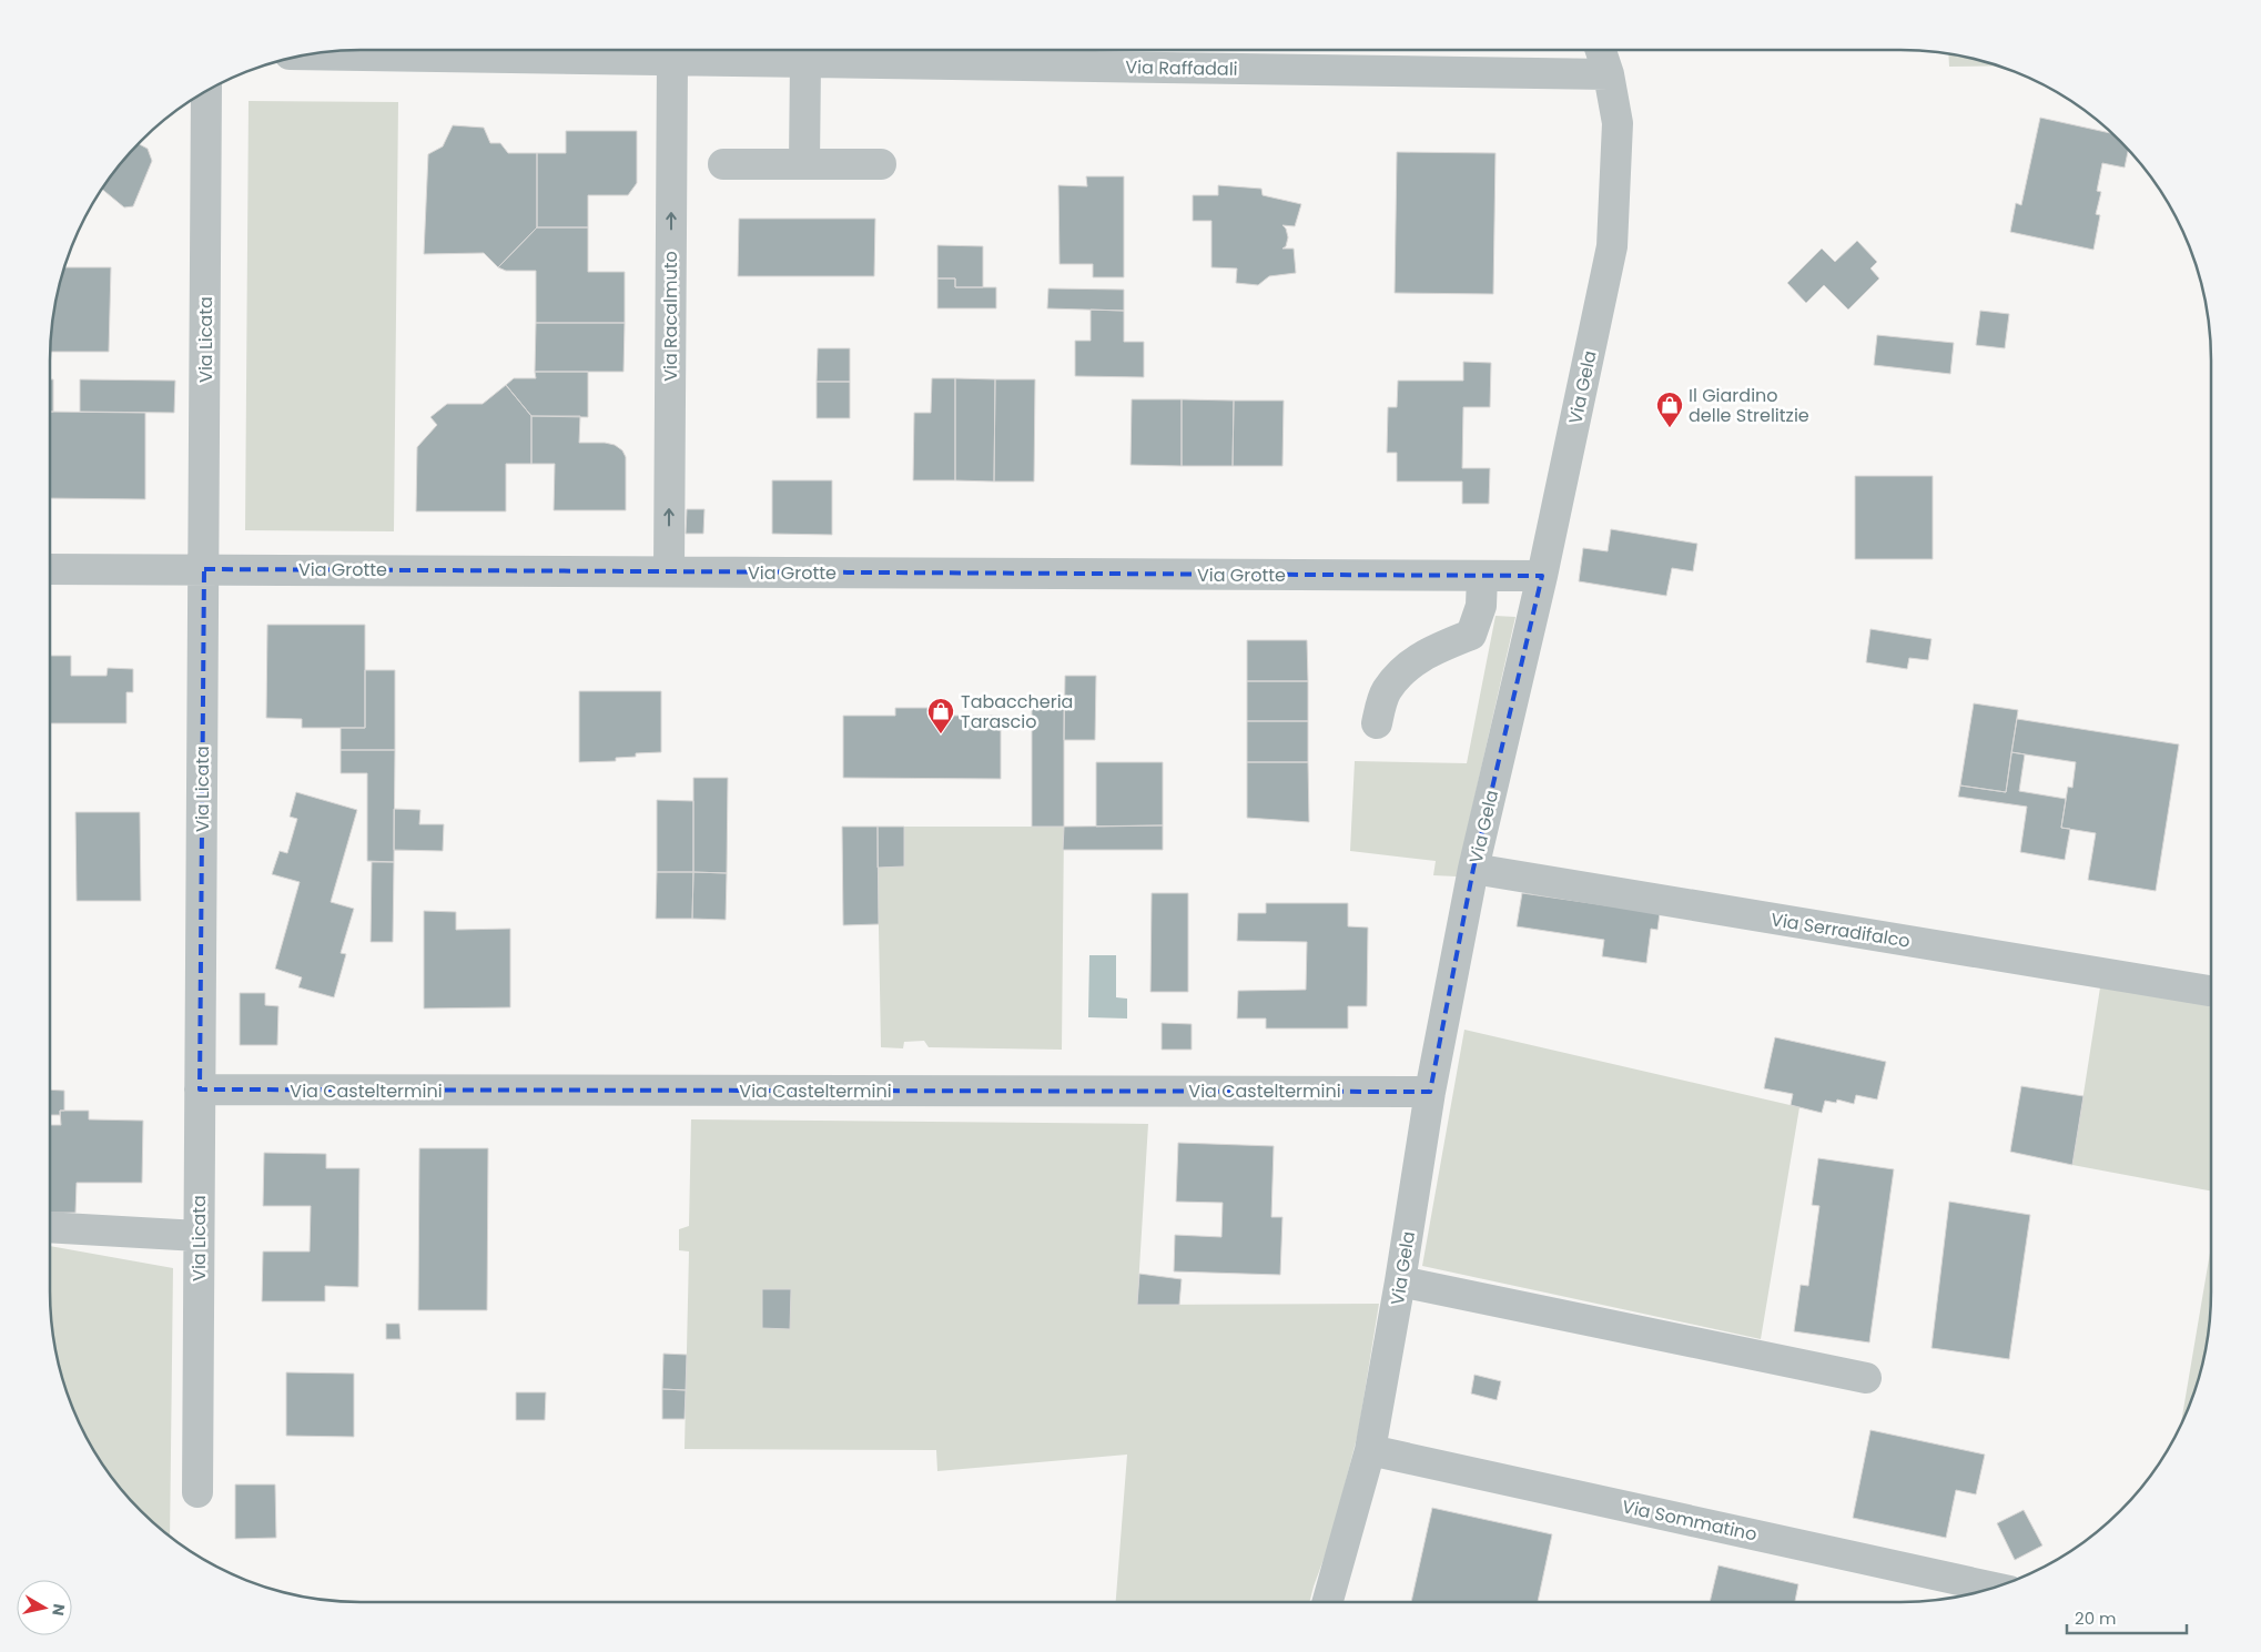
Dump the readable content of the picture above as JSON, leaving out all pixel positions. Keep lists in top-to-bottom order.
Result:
{
  "streets": {
    "street": [
      "Via Raffadali",
      "Via Racalmuto",
      "Via Licata",
      "Via Gela",
      "Via Grotte",
      "Via Serradifalco",
      "Via Casteltermini",
      "Via Sommatino"
    ]
  },
  "crossings": [
    ["Via Raffadali", "Via Racalmuto"],
    ["Via Raffadali", "Via Gela"],
    ["Via Racalmuto", "Via Grotte"],
    ["Via Licata", "Via Grotte"],
    ["Via Licata", "Via Casteltermini"],
    ["Via Gela", "Via Grotte"],
    ["Via Gela", "Via Serradifalco"],
    ["Via Gela", "Via Casteltermini"],
    ["Via Gela", "Via Sommatino"]
  ],
  "one_way": ["Via Racalmuto"],
  "places": {
    "shop": ["Il Giardino delle Strelitzie", "Tabaccheria Tarascio"]
  },
  "scale_bar": "20 m",
  "north": "right"
}
